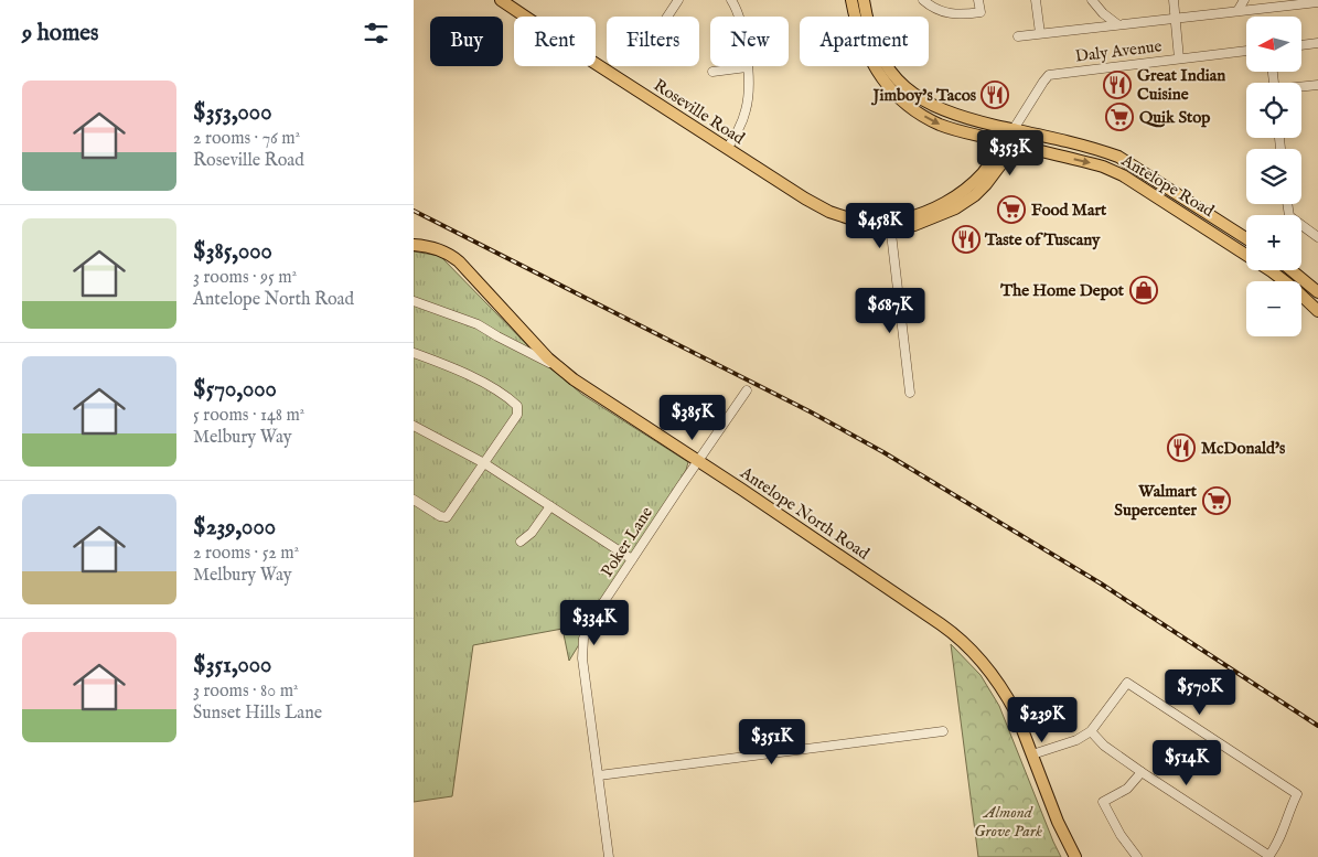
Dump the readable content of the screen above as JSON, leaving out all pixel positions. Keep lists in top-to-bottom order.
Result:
{
  "streets": {
    "main road": ["Roseville Road", "Antelope Road", "Antelope North Road"],
    "street": ["Daly Avenue", "Poker Lane"]
  },
  "crossings": [
    ["Daly Avenue", "Roseville Road"],
    ["Daly Avenue", "Antelope Road"],
    ["Roseville Road", "Antelope Road"],
    ["Antelope North Road", "Poker Lane"]
  ],
  "parks": ["Almond Grove Park"],
  "places": {
    "restaurant": [
      "Great Indian Cuisine",
      "Jimboy's Tacos",
      "Taste of Tuscany",
      "McDonald's"
    ],
    "supermarket": ["Quik Stop", "Food Mart", "Walmart Supercenter"],
    "shop": ["The Home Depot"]
  },
  "north": "left",
  "page": {
    "heading": "9 homes",
    "map_buttons": ["+", "−"],
    "chip": [
      "Buy",
      "Rent",
      "Filters",
      "New",
      "Apartment"
    ],
    "list": [
      {
        "name": "$353,000",
        "note": "2 rooms · 76 m² · Roseville Road"
      },
      {
        "name": "$385,000",
        "note": "3 rooms · 95 m² · Antelope North Road"
      },
      {
        "name": "$570,000",
        "note": "5 rooms · 148 m² · Melbury Way"
      },
      {
        "name": "$239,000",
        "note": "2 rooms · 52 m² · Melbury Way"
      },
      {
        "name": "$351,000",
        "note": "3 rooms · 80 m² · Sunset Hills Lane"
      }
    ],
    "price": [
      "$353K",
      "$458K",
      "$687K",
      "$385K",
      "$334K",
      "$570K",
      "$239K",
      "$351K",
      "$514K"
    ]
  }
}
